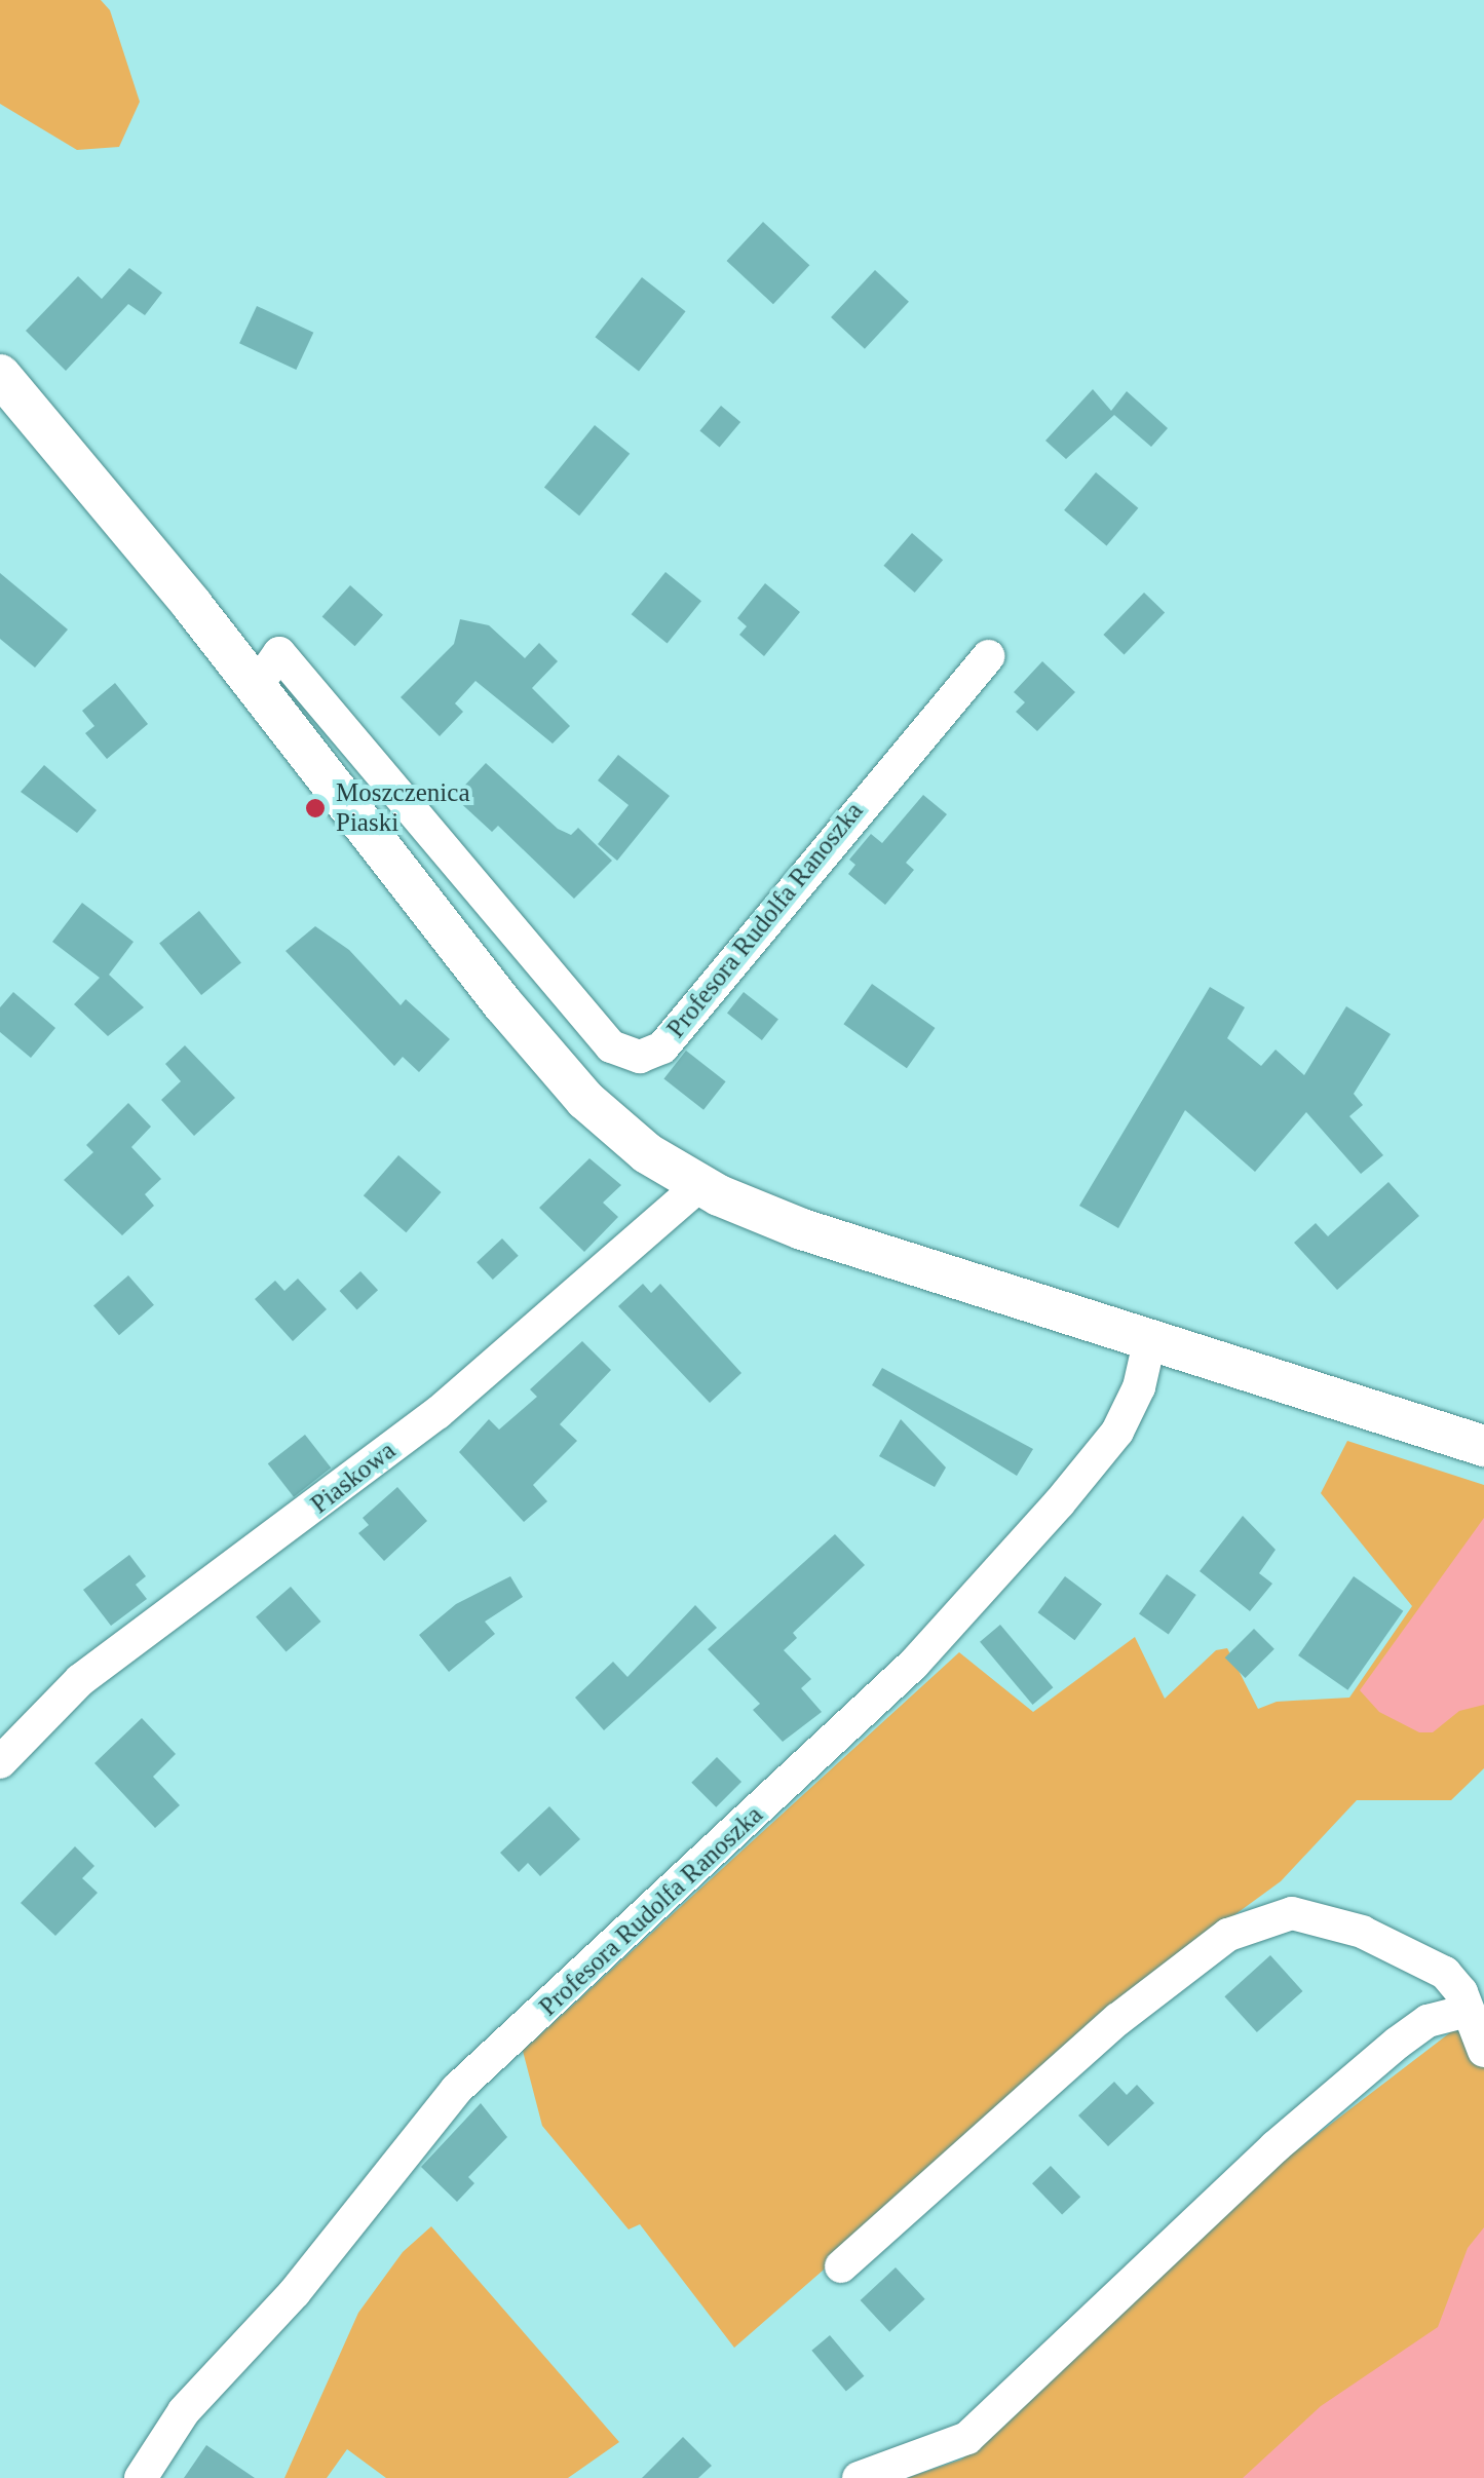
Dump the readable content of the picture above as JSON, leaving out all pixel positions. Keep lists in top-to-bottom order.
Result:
{
  "streets": {
    "street": ["Profesora Rudolfa Ranoszka", "Piaskowa"]
  },
  "places": ["Moszczenica Piaski"]
}
